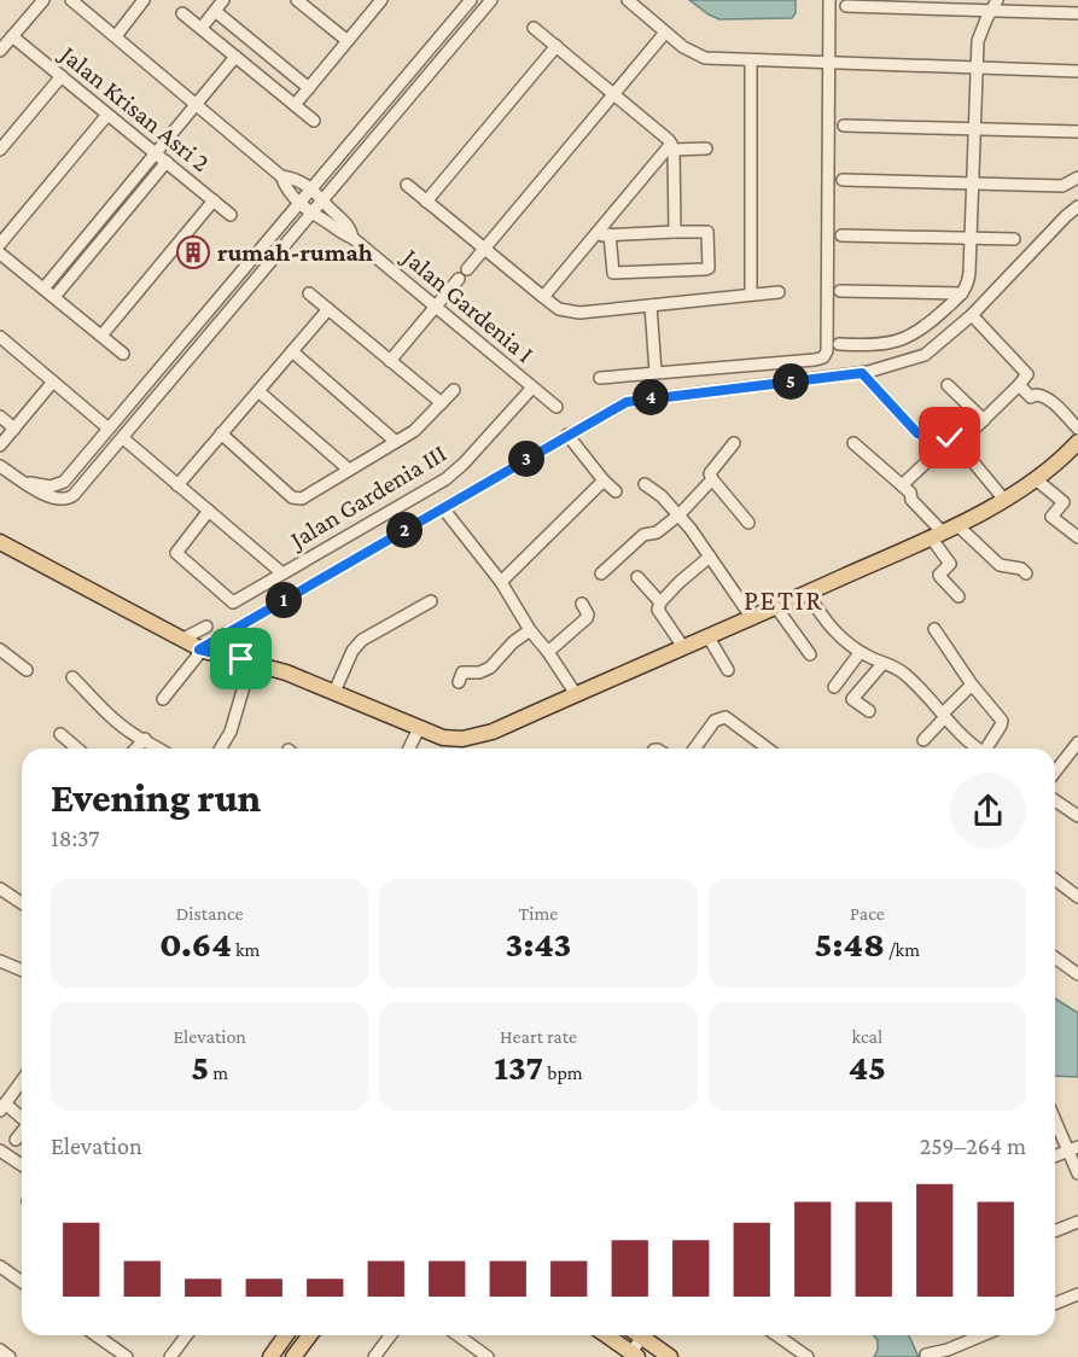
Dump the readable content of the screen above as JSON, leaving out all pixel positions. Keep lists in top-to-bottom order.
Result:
{
  "streets": {
    "street": ["Jalan Krisan Asri 2", "Jalan Gardenia I", "Jalan Gardenia III"]
  },
  "crossings": [
    ["Jalan Gardenia I", "Jalan Gardenia III"]
  ],
  "districts": ["PETIR"],
  "places": {
    "building": ["rumah-rumah"]
  },
  "page": {
    "pins": [
      "5",
      "4",
      "3",
      "2",
      "1"
    ],
    "heading": ["Evening run", "18:37"],
    "stats": [
      ["Distance", "0.64 km"],
      ["Time", "3:43"],
      ["Pace", "5:48 /km"],
      ["Elevation", "5 m"],
      ["Heart rate", "137 bpm"],
      ["kcal", "45"]
    ],
    "chart": ["Elevation", "259–264 m"]
  }
}
